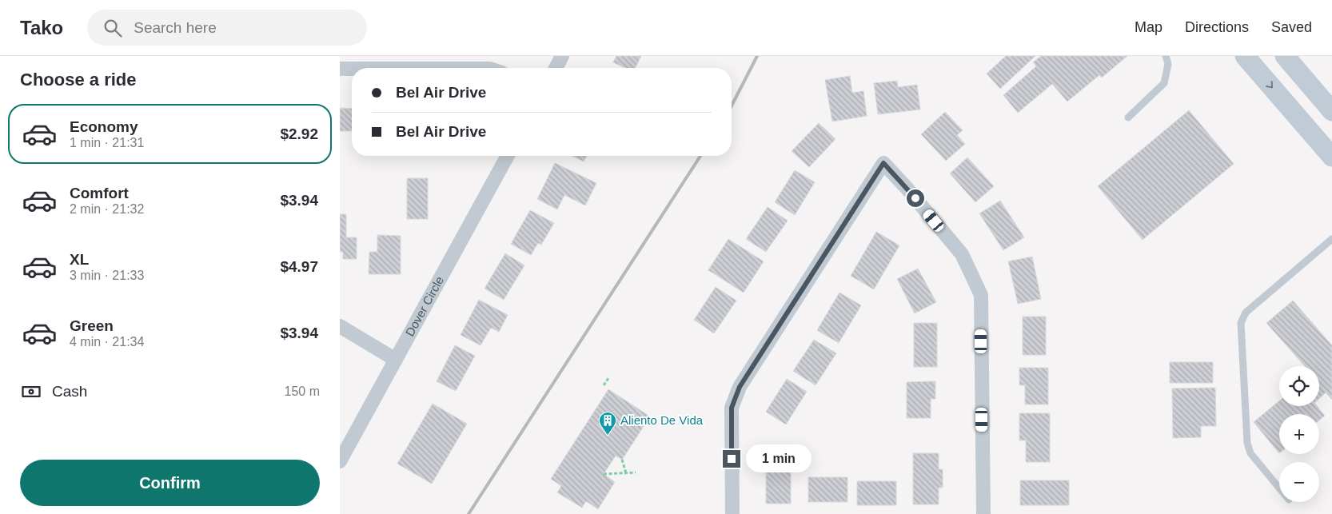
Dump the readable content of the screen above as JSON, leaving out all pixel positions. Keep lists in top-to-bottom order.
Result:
{
  "streets": {
    "street": ["Dover Circle"]
  },
  "places": {
    "building": ["Aliento De Vida"]
  },
  "page": {
    "header": "Tako",
    "search": "Search here",
    "nav": ["Map", "Directions", "Saved"],
    "heading": "Choose a ride",
    "banner": ["Bel Air Drive", "Bel Air Drive"],
    "list": [
      {
        "name": "Economy",
        "note": "1 min · 21:31",
        "value": "$2.92"
      },
      {
        "name": "Comfort",
        "note": "2 min · 21:32",
        "value": "$3.94"
      },
      {
        "name": "XL",
        "note": "3 min · 21:33",
        "value": "$4.97"
      },
      {
        "name": "Green",
        "note": "4 min · 21:34",
        "value": "$3.94"
      }
    ],
    "map_buttons": ["+", "−"],
    "pay": ["Cash", "150 m"],
    "bubble": "1 min",
    "buttons": "Confirm"
  }
}
